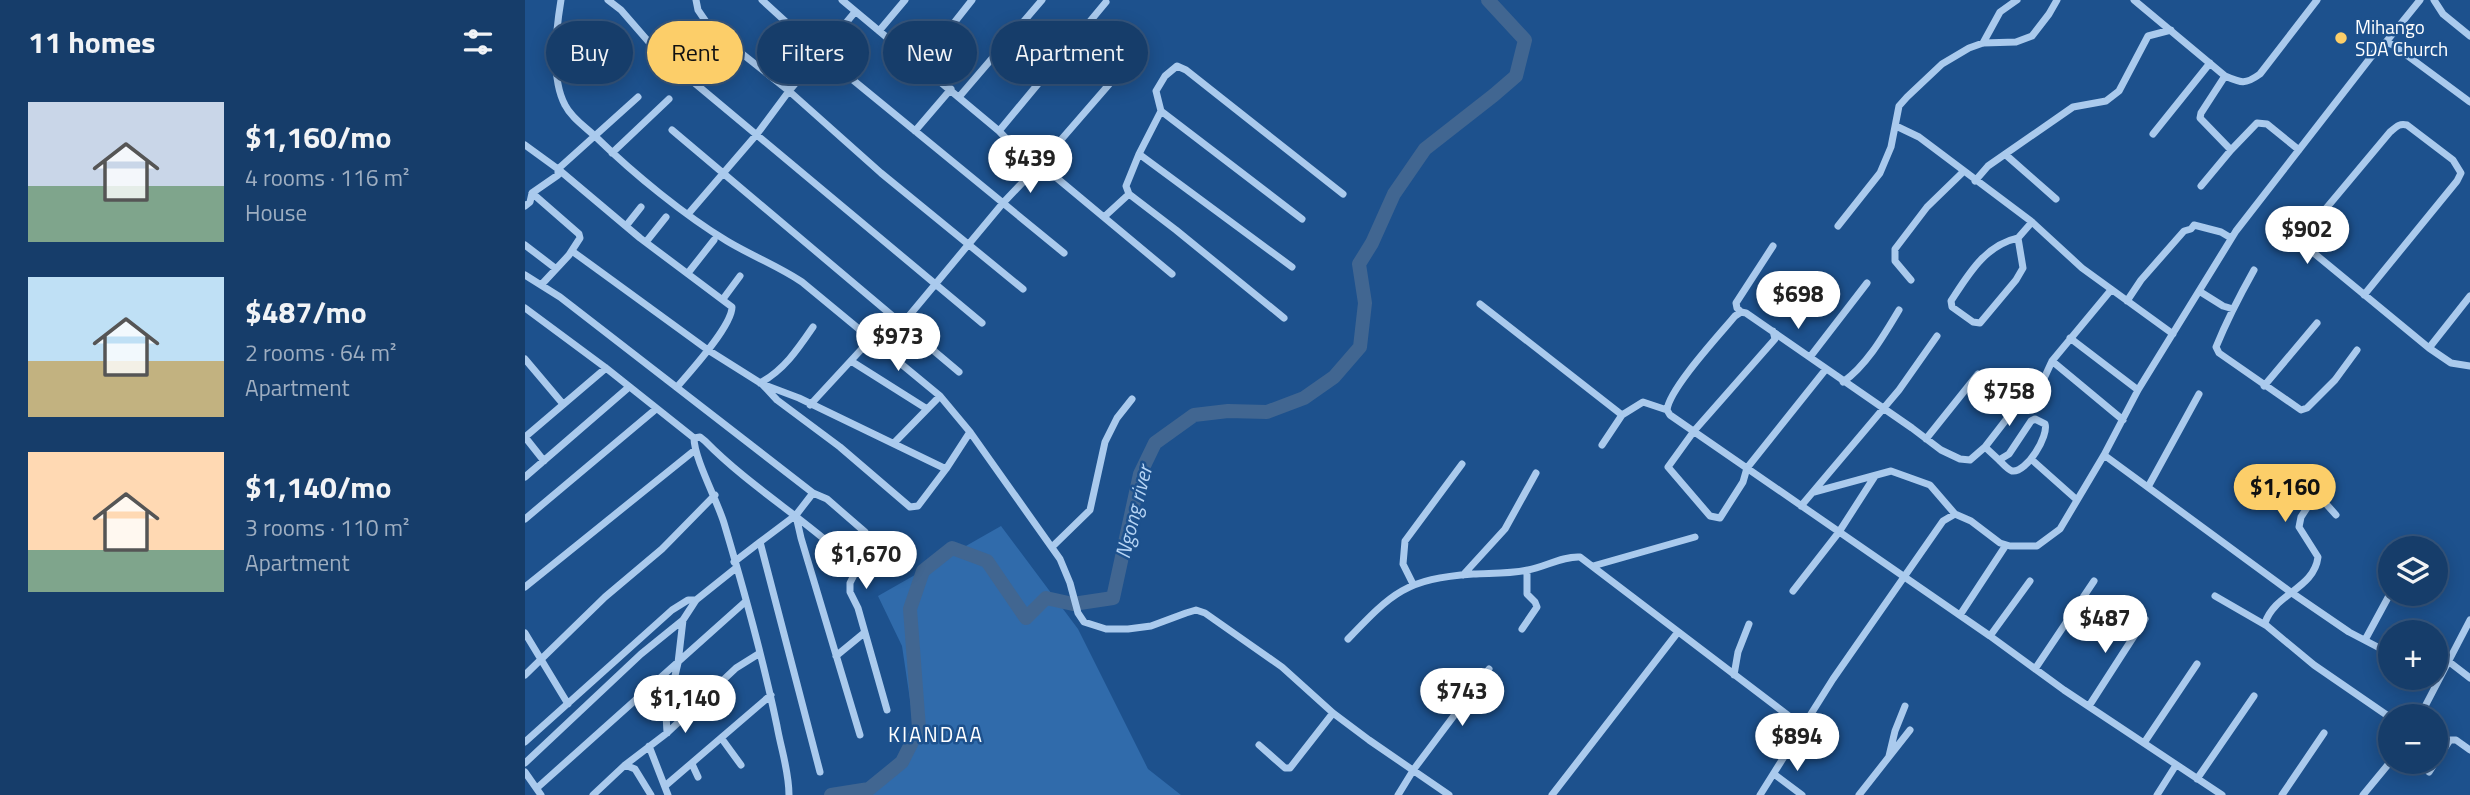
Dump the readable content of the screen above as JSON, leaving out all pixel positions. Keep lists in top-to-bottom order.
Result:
{
  "districts": ["KIANDAA"],
  "water": ["Ngong river"],
  "places": ["Mihango SDA Church"],
  "page": {
    "heading": "11 homes",
    "chip": [
      "Buy",
      "Rent",
      "Filters",
      "New",
      "Apartment"
    ],
    "list": [
      {
        "name": "$1,160/mo",
        "note": "4 rooms · 116 m² · House"
      },
      {
        "name": "$487/mo",
        "note": "2 rooms · 64 m² · Apartment"
      },
      {
        "name": "$1,140/mo",
        "note": "3 rooms · 110 m² · Apartment"
      }
    ],
    "price": [
      "$439",
      "$902",
      "$698",
      "$973",
      "$758",
      "$1,160",
      "$1,670",
      "$487",
      "$743",
      "$1,140",
      "$894"
    ],
    "map_buttons": ["+", "−"]
  }
}
